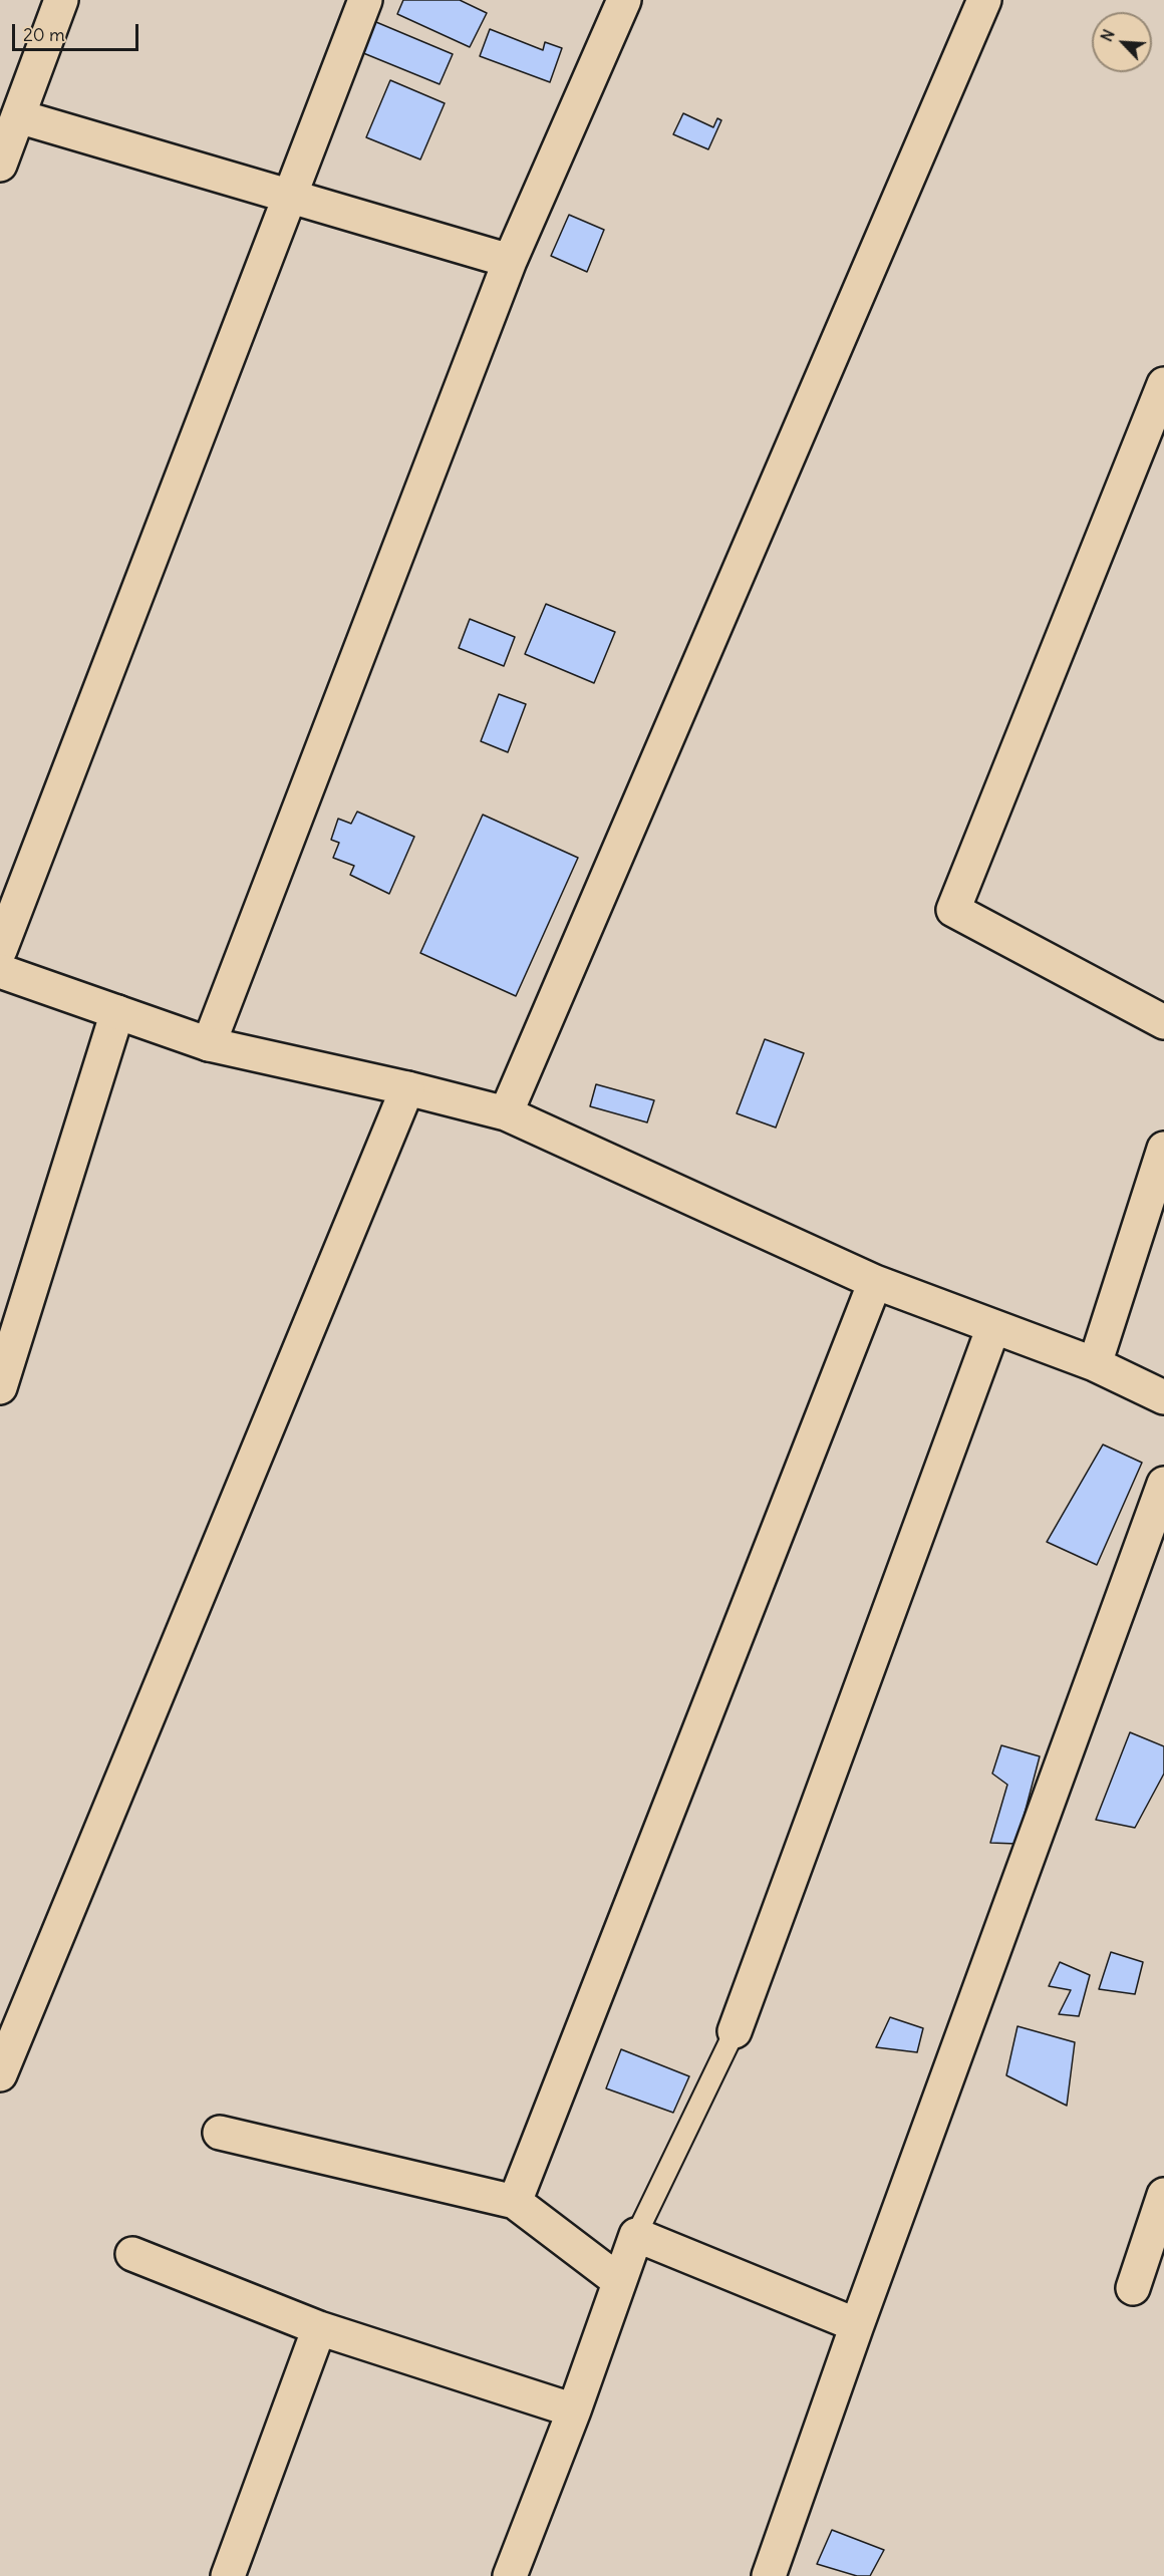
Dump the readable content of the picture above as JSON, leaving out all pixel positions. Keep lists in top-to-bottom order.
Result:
{
  "scale_bar": "20 m",
  "north": "top left"
}
